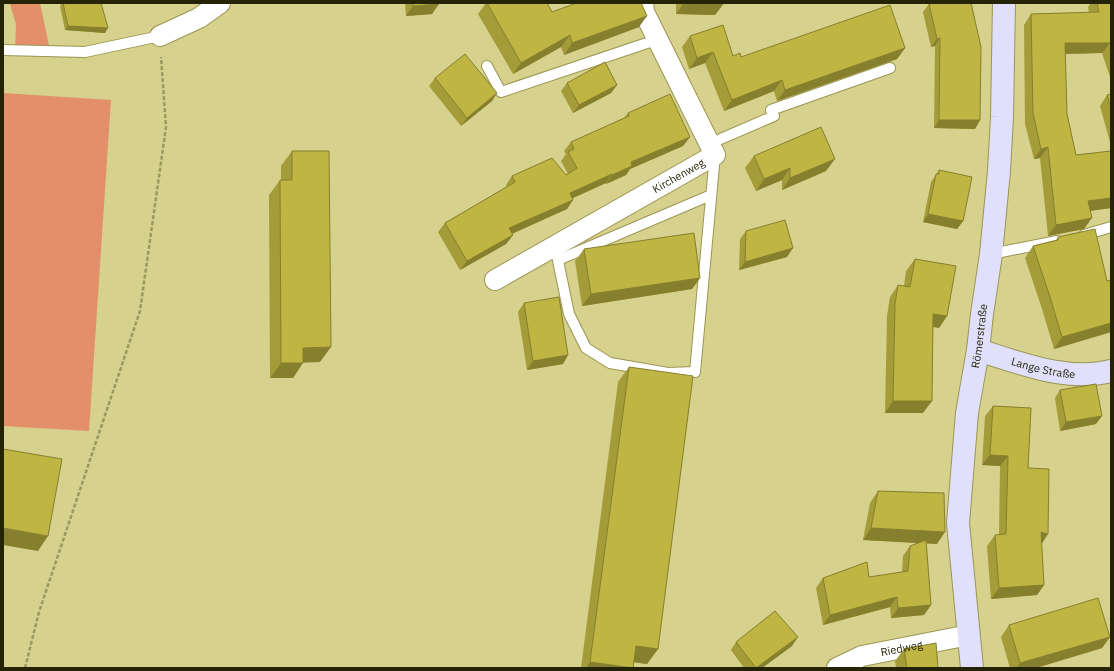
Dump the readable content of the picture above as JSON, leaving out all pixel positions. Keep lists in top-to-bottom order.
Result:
{
  "streets": {
    "main road": ["Römerstraße", "Lange Straße"],
    "street": ["Kirchenweg", "Riedweg"]
  },
  "crossings": [
    ["Römerstraße", "Lange Straße"],
    ["Römerstraße", "Riedweg"]
  ]
}
